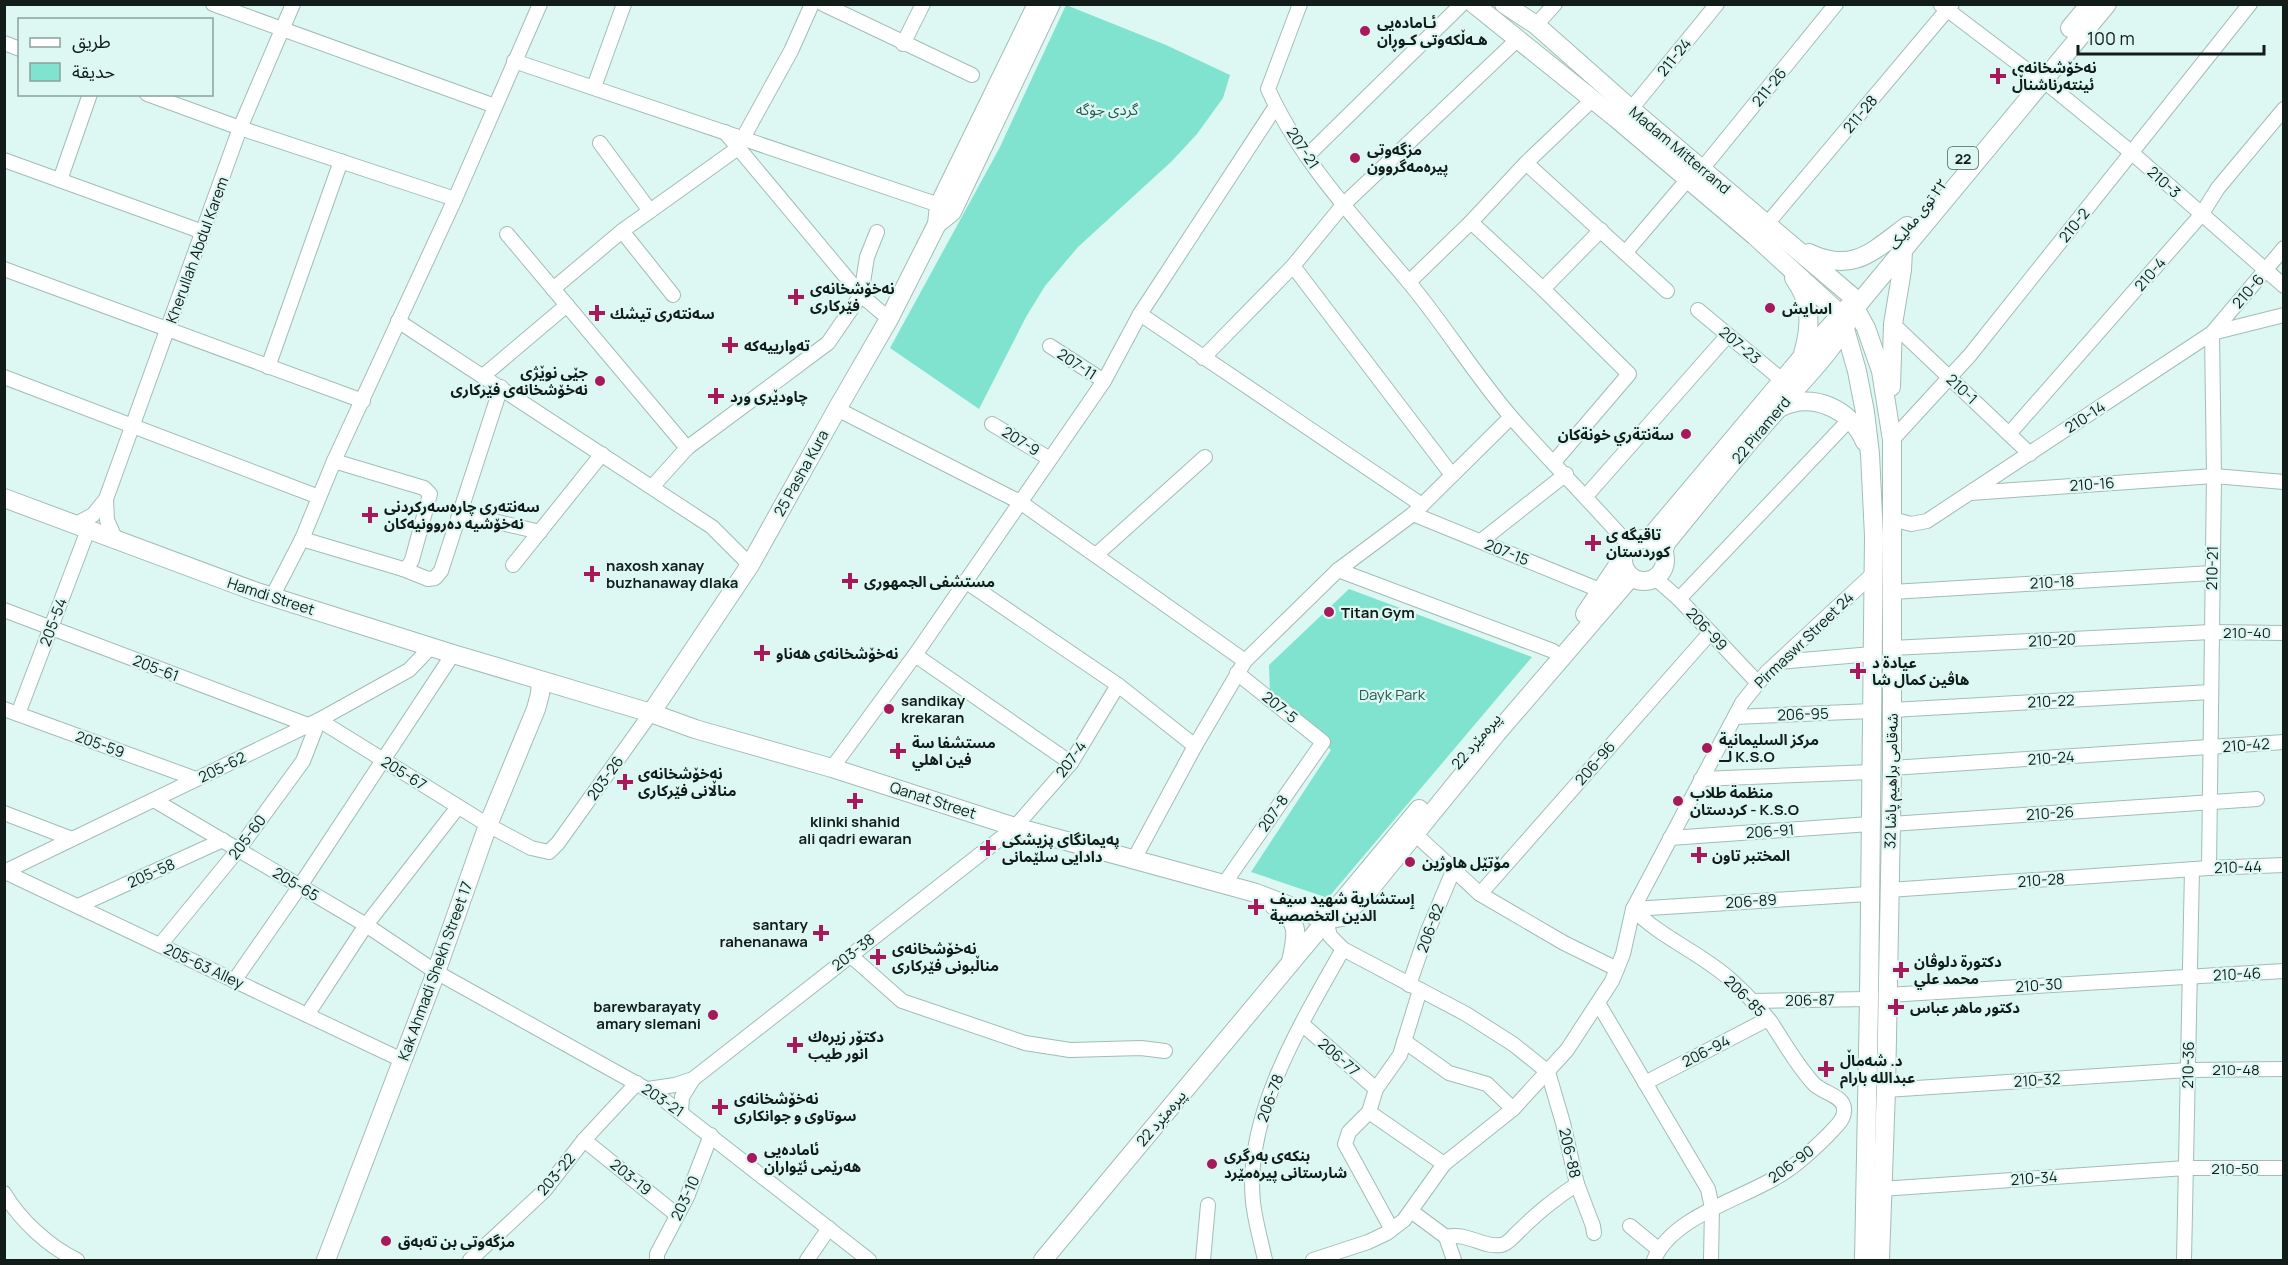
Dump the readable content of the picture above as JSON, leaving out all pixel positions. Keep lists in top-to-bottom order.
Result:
{
  "streets": {
    "main road": [
      "Madam Mitterrand",
      "22",
      "٢٢ توی مەلیک",
      "22 Piramerd",
      "25 Pasha Kura",
      "Hamdi Street",
      "22 پیرەمێرد",
      "شەقامی براهیم پاشا 32",
      "Qanat Street",
      "Kak Ahmadi Shekh Street 17"
    ],
    "street": [
      "211-24",
      "211-26",
      "211-28",
      "207-21",
      "210-3",
      "210-2",
      "Kherullah Abdul Karem",
      "210-4",
      "210-6",
      "207-23",
      "207-11",
      "210-1",
      "210-14",
      "207-9",
      "210-16",
      "207-15",
      "210-21",
      "210-18",
      "205-54",
      "206-99",
      "210-40",
      "Pirmaswr Street 24",
      "210-20",
      "205-61",
      "210-22",
      "207-5",
      "206-95",
      "205-59",
      "210-42",
      "210-24",
      "207-4",
      "206-96",
      "205-62",
      "205-67",
      "203-26",
      "207-8",
      "210-26",
      "206-91",
      "205-60",
      "210-44",
      "205-58",
      "210-28",
      "205-65",
      "206-89",
      "206-82",
      "203-38",
      "205-63 Alley",
      "210-46",
      "210-30",
      "206-85",
      "206-87",
      "206-94",
      "206-77",
      "210-36",
      "210-48",
      "210-32",
      "206-78",
      "203-21",
      "206-88",
      "206-90",
      "210-50",
      "203-22",
      "203-19",
      "210-34",
      "203-10"
    ]
  },
  "crossings": [
    ["211-24", "Madam Mitterrand"],
    ["211-26", "Madam Mitterrand"],
    ["211-28", "Madam Mitterrand"],
    ["211-28", "210-3"],
    ["207-21", "22 Piramerd"],
    ["207-21", "206-99"],
    ["207-21", "22 پیرەمێرد"],
    ["210-3", "٢٢ توی مەلیک"],
    ["210-3", "210-2"],
    ["210-3", "210-4"],
    ["210-3", "210-6"],
    ["٢٢ توی مەلیک", "22 Piramerd"],
    ["٢٢ توی مەلیک", "شەقامی براهیم پاشا 32"],
    ["210-2", "210-1"],
    ["210-2", "شەقامی براهیم پاشا 32"],
    ["210-4", "210-1"],
    ["210-6", "210-14"],
    ["210-6", "210-21"],
    ["210-1", "210-14"],
    ["210-14", "210-16"],
    ["210-14", "210-21"],
    ["210-14", "شەقامی براهیم پاشا 32"],
    ["22 Piramerd", "206-99"],
    ["22 Piramerd", "22 پیرەمێرد"],
    ["22 Piramerd", "شەقامی براهیم پاشا 32"],
    ["25 Pasha Kura", "207-5"],
    ["25 Pasha Kura", "203-26"],
    ["25 Pasha Kura", "Qanat Street"],
    ["210-16", "210-21"],
    ["207-15", "22 پیرەمێرد"],
    ["210-21", "210-18"],
    ["210-21", "210-40"],
    ["210-21", "210-20"],
    ["210-21", "210-22"],
    ["210-21", "210-42"],
    ["210-21", "210-24"],
    ["210-21", "210-26"],
    ["210-21", "210-44"],
    ["210-18", "شەقامی براهیم پاشا 32"],
    ["Hamdi Street", "205-54"],
    ["Hamdi Street", "205-62"],
    ["Hamdi Street", "Qanat Street"],
    ["Hamdi Street", "Kak Ahmadi Shekh Street 17"],
    ["205-54", "205-61"],
    ["205-54", "205-59"],
    ["206-99", "Pirmaswr Street 24"],
    ["206-99", "22 پیرەمێرد"],
    ["206-99", "206-96"],
    ["210-40", "210-20"],
    ["Pirmaswr Street 24", "206-95"],
    ["Pirmaswr Street 24", "شەقامی براهیم پاشا 32"],
    ["Pirmaswr Street 24", "206-91"],
    ["Pirmaswr Street 24", "206-89"],
    ["Pirmaswr Street 24", "206-85"],
    ["Pirmaswr Street 24", "206-88"],
    ["210-20", "شەقامی براهیم پاشا 32"],
    ["205-61", "205-62"],
    ["205-61", "205-67"],
    ["205-61", "205-60"],
    ["210-22", "شەقامی براهیم پاشا 32"],
    ["207-5", "207-8"],
    ["206-95", "شەقامی براهیم پاشا 32"],
    ["22 پیرەمێرد", "Qanat Street"],
    ["205-59", "205-62"],
    ["210-42", "210-24"],
    ["210-24", "شەقامی براهیم پاشا 32"],
    ["207-4", "Qanat Street"],
    ["207-4", "203-38"],
    ["205-62", "205-67"],
    ["205-62", "205-60"],
    ["205-62", "205-65"],
    ["205-62", "205-63 Alley"],
    ["205-67", "203-26"],
    ["205-67", "205-60"],
    ["205-67", "Kak Ahmadi Shekh Street 17"],
    ["203-26", "Qanat Street"],
    ["شەقامی براهیم پاشا 32", "210-26"],
    ["شەقامی براهیم پاشا 32", "206-91"],
    ["شەقامی براهیم پاشا 32", "210-28"],
    ["شەقامی براهیم پاشا 32", "206-89"],
    ["شەقامی براهیم پاشا 32", "210-30"],
    ["شەقامی براهیم پاشا 32", "206-87"],
    ["شەقامی براهیم پاشا 32", "210-32"],
    ["شەقامی براهیم پاشا 32", "210-34"],
    ["Qanat Street", "207-8"],
    ["Qanat Street", "203-38"],
    ["Qanat Street", "Kak Ahmadi Shekh Street 17"],
    ["205-60", "205-65"],
    ["205-60", "205-63 Alley"],
    ["210-44", "210-28"],
    ["210-44", "210-36"],
    ["205-58", "205-65"],
    ["205-58", "205-63 Alley"],
    ["210-28", "210-36"],
    ["205-65", "Kak Ahmadi Shekh Street 17"],
    ["205-65", "203-21"],
    ["206-89", "206-85"],
    ["206-82", "206-77"],
    ["203-38", "203-21"],
    ["203-38", "203-22"],
    ["205-63 Alley", "Kak Ahmadi Shekh Street 17"],
    ["Kak Ahmadi Shekh Street 17", "203-21"],
    ["210-46", "210-30"],
    ["210-46", "210-36"],
    ["210-30", "210-36"],
    ["206-85", "206-87"],
    ["206-85", "206-94"],
    ["206-85", "206-90"],
    ["206-77", "206-78"],
    ["210-36", "210-48"],
    ["210-36", "210-32"],
    ["210-36", "210-50"],
    ["210-36", "210-34"],
    ["210-48", "210-32"],
    ["203-21", "203-22"],
    ["203-21", "203-10"],
    ["210-50", "210-34"],
    ["203-22", "203-19"],
    ["203-19", "203-10"]
  ],
  "parks": ["گردی جۆگە", "Dayk Park"],
  "places": {
    "other": [
      "ئـامادەیی هـەڵکەوتی کـوڕان",
      "مزگەوتی پیرەمەگروون",
      "اسايش",
      "جێی نوێژی نە‌خۆشخانە‌ی فێركاری",
      "سةنتةري خونةكان",
      "Titan Gym",
      "sandikay krekaran",
      "مرکز السلیمانیة لــ K.S.O",
      "منظمة طلاب كردستان - K.S.O",
      "مۆتێل هاوژین",
      "barewbarayaty amary slemani",
      "ئامادەیی ھەرێمی ئێواران",
      "بنکەی بەرگری شارستانی پیرەمێرد",
      "مزگەوتی بن تەبەق"
    ],
    "health": [
      "نەخۆشخانەی ئینتەرناشناڵ",
      "نەخۆشخانەی فێرکاری",
      "سە‌نتە‌ری تیشك",
      "تەوارییەکە",
      "چاودێری ورد",
      "سەنتەری چارەسەرکردنی نەخۆشیە دەروونیەکان",
      "تاقيگه ى كوردستان",
      "naxosh xanay buzhanaway dlaka",
      "مستشفى الجمهورى",
      "نەخۆشخانەی ھەناو",
      "عيادة د هاڤین کمال شا",
      "مستشفا سة فين اهلي",
      "نەخۆشخانەی مناڵانی فێركاری",
      "klinki shahid ali qadri ewaran",
      "پەیمانگای پزیشکی دادایی سلێمانی",
      "المختبر تاون",
      "ٳستشارية شهيد سیف الدين التخصصية",
      "santary rahenanawa",
      "نەخۆشخانەی مناڵبونی فێرکاری",
      "دكتورة دلوڤان محمد علي",
      "دكتور ماهر عباس",
      "دکتۆر زیرەك انور طیب",
      "د. شەماڵ عبداللە بارام",
      "نەخۆشخانەی سوتاوی و جوانکاری"
    ]
  },
  "legend": ["طريق", "حديقة"],
  "scale_bar": "100 m"
}
